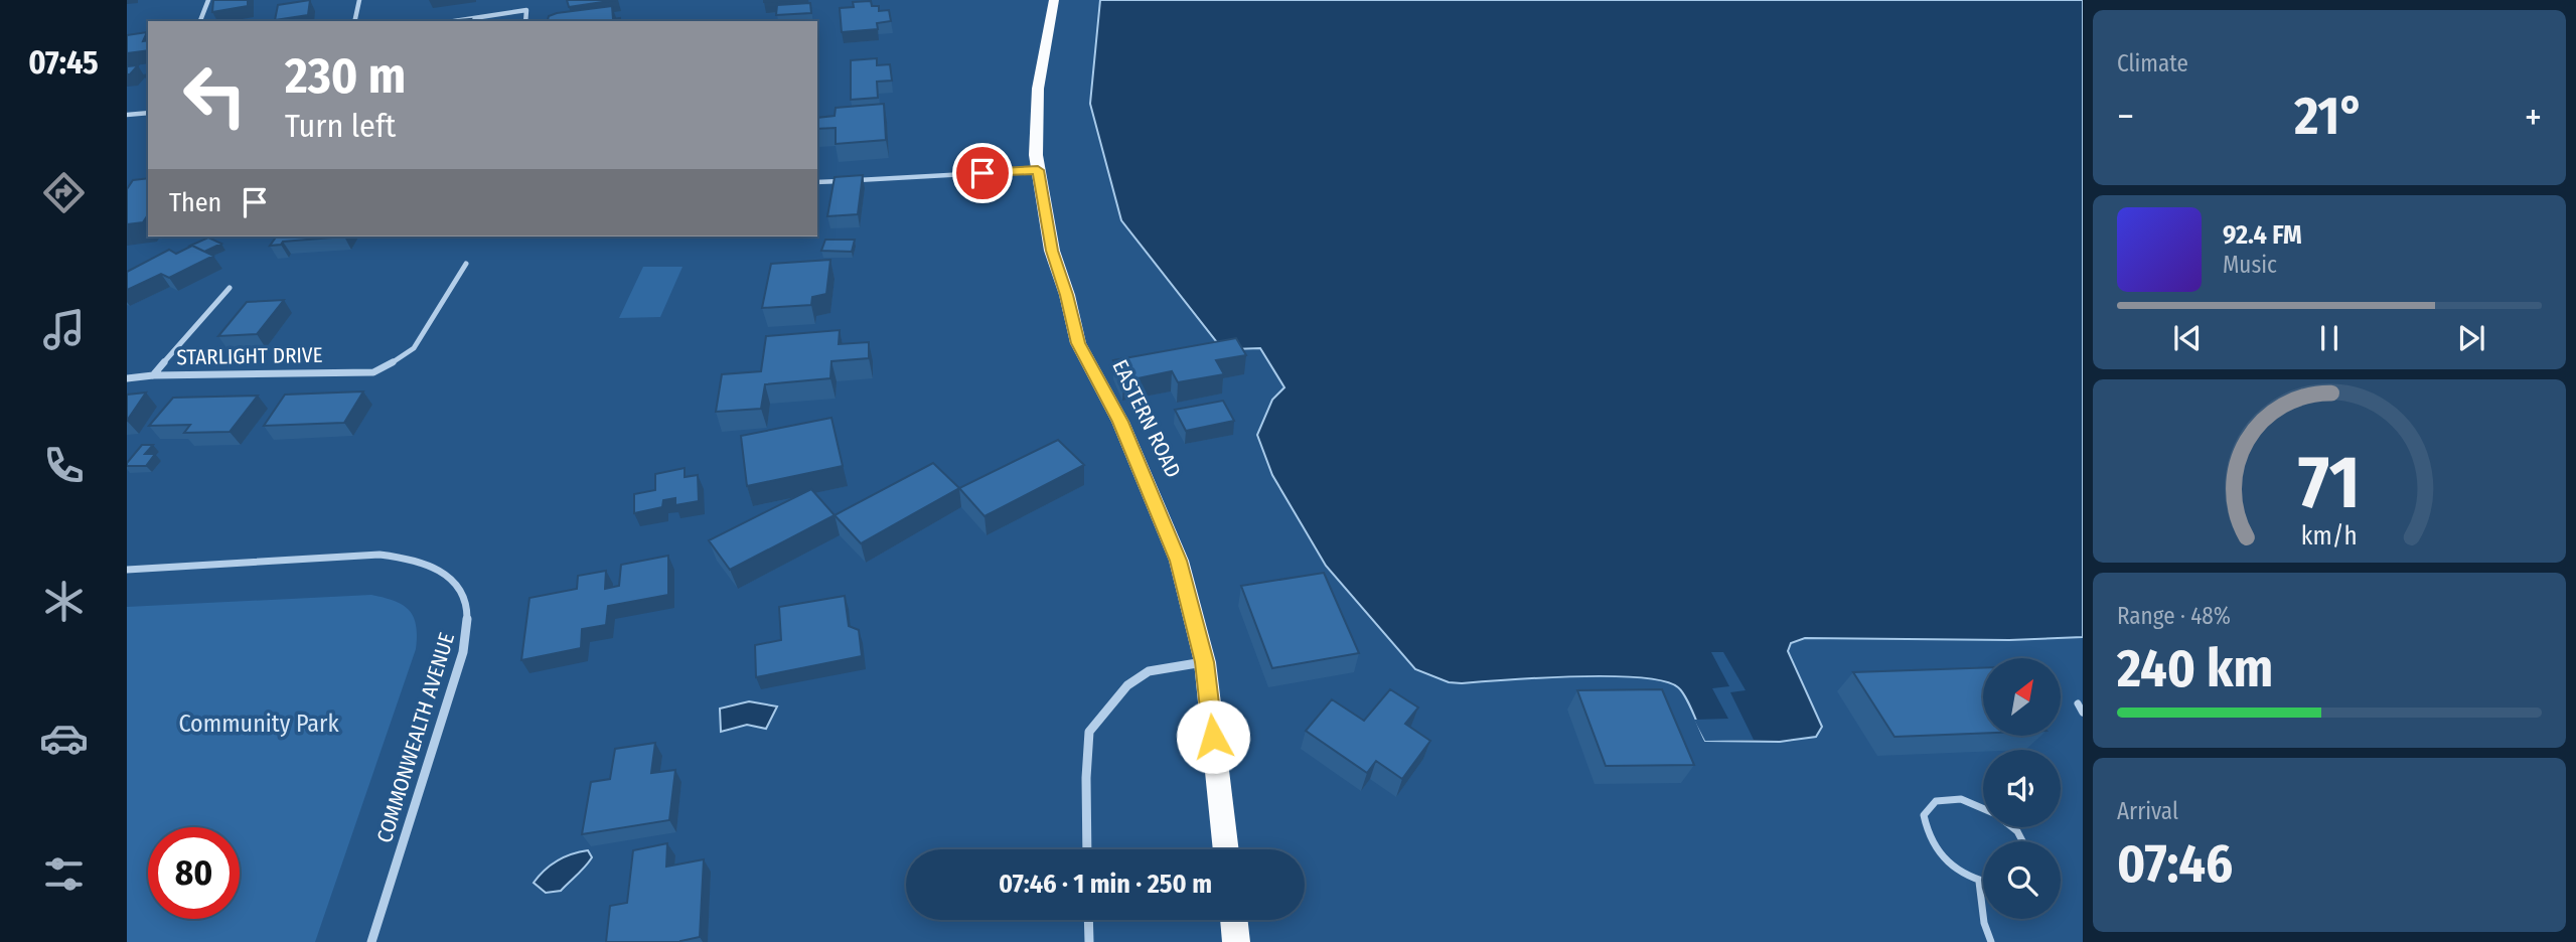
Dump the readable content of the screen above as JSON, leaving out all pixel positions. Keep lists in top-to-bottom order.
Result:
{
  "streets": {
    "highway": ["EASTERN ROAD"],
    "street": ["STARLIGHT DRIVE", "COMMONWEALTH AVENUE"]
  },
  "parks": ["Community Park"],
  "north": "top right",
  "page": {
    "tabs": "07:45",
    "tile": [
      "Climate",
      ["Range · 48%", "240 km"],
      ["Arrival", "07:46"]
    ],
    "turn": ["230 m", "Turn left"],
    "heat": ["−", "21°", "+"],
    "then": "Then",
    "song": ["92.4 FM", "Music"],
    "limit": "80",
    "trip": "07:46 · 1 min · 250 m",
    "gauge": ["71", "km/h"]
  }
}
